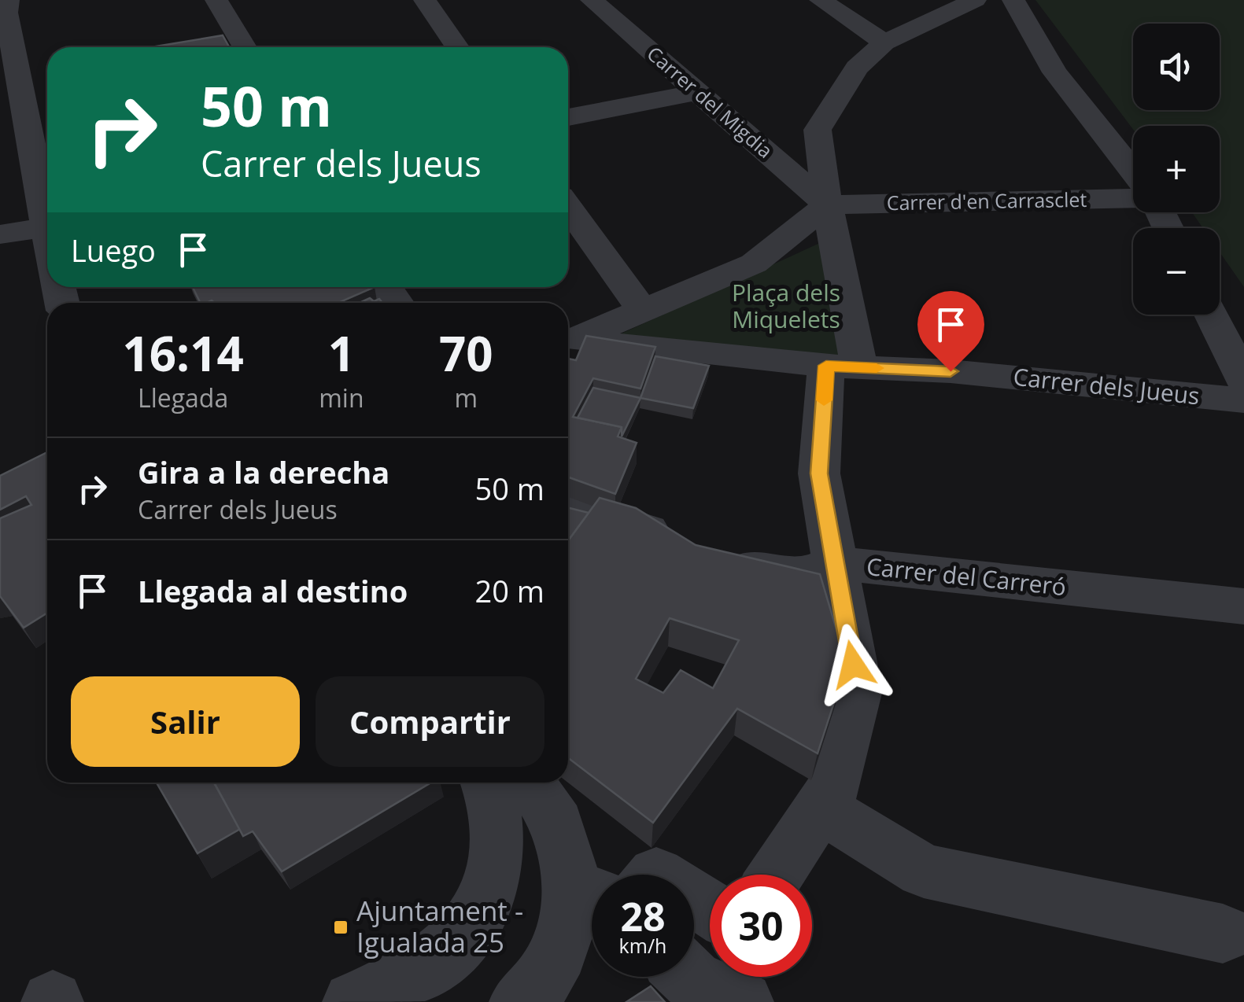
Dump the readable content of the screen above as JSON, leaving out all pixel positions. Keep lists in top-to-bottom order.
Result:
{
  "streets": {
    "street": [
      "Carrer del Migdia",
      "Carrer d'en Carrasclet",
      "Carrer dels Jueus",
      "Carrer del Carreró"
    ]
  },
  "crossings": [
    ["Carrer del Migdia", "Carrer d'en Carrasclet"]
  ],
  "parks": ["Plaça dels Miquelets"],
  "places": {
    "transit": ["Ajuntament - Igualada 25"]
  },
  "page": {
    "map_buttons": ["+", "−"],
    "turn": ["50 m", "Carrer dels Jueus"],
    "then": "Luego",
    "eta": [
      "16:14",
      "Llegada",
      "1",
      "min",
      "70",
      "m"
    ],
    "list": [
      {
        "name": "Gira a la derecha",
        "note": "Carrer dels Jueus",
        "value": "50 m"
      },
      {
        "name": "Llegada al destino",
        "value": "20 m"
      }
    ],
    "buttons": ["Salir", "Compartir"],
    "speed": "28 km/h",
    "limit": "30"
  }
}
